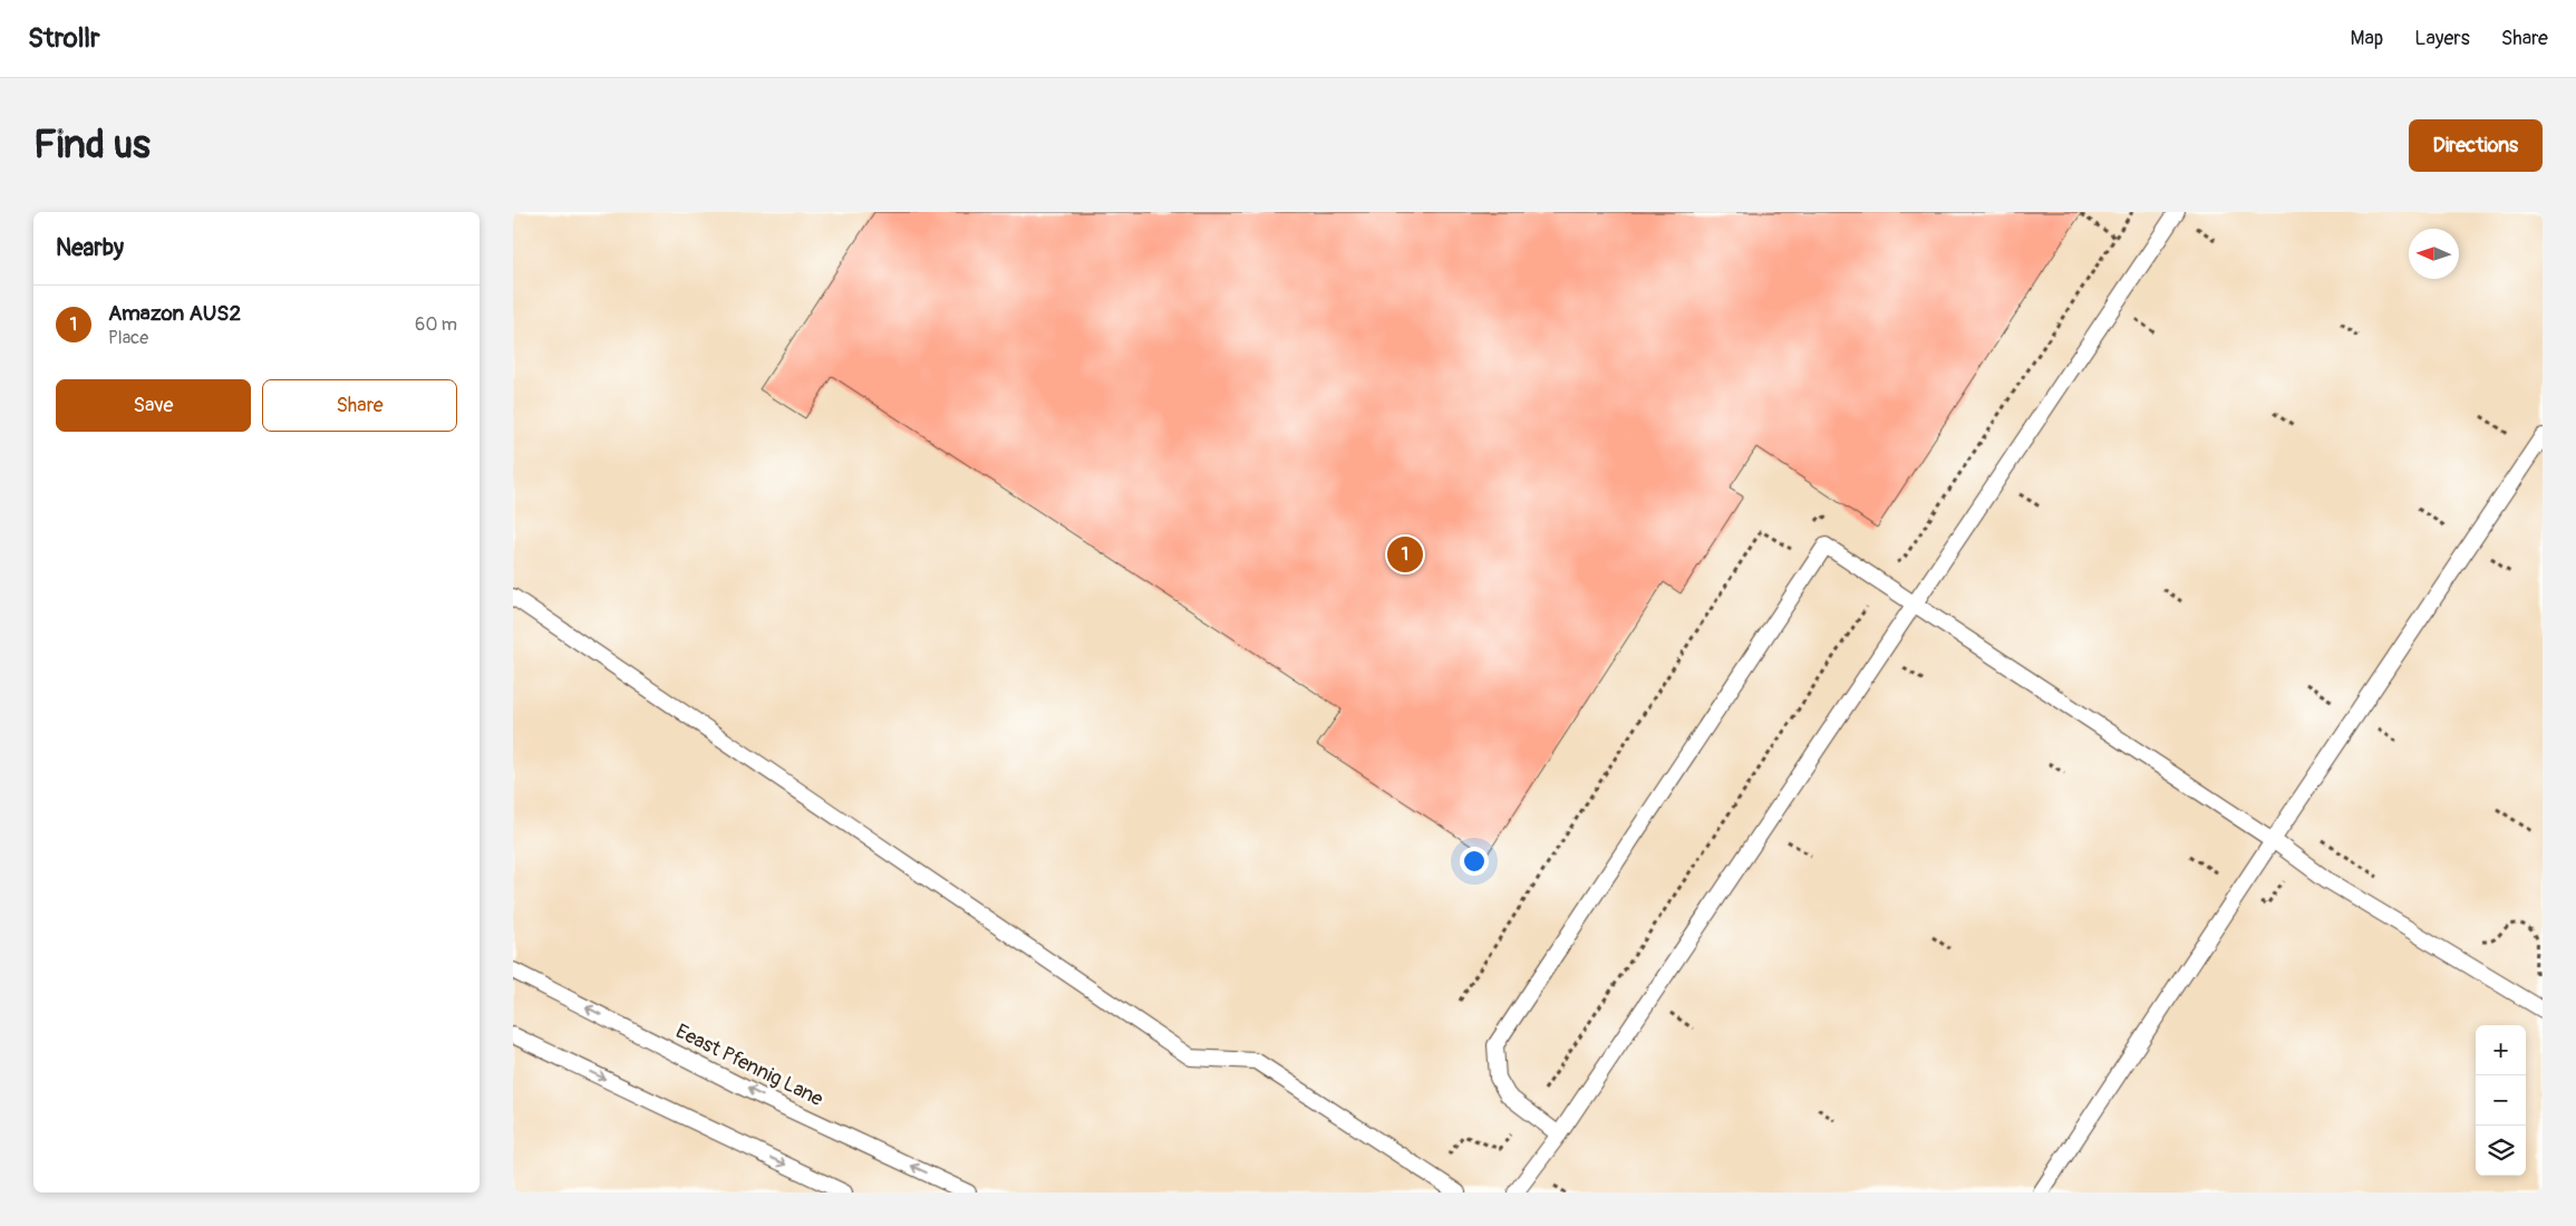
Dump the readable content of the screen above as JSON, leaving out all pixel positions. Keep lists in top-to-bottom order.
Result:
{
  "streets": {
    "lane": ["Eeast Pfennig Lane"]
  },
  "north": "left",
  "page": {
    "header": "Strollr",
    "nav": ["Map", "Layers", "Share"],
    "buttons": [
      "Directions",
      ["Save", "Share"]
    ],
    "title": "Find us",
    "heading": "Nearby",
    "list": [
      {
        "mark": "1",
        "name": "Amazon AUS2",
        "note": "Place",
        "value": "60 m"
      }
    ],
    "pins": "1",
    "map_buttons": ["+", "−"]
  }
}
